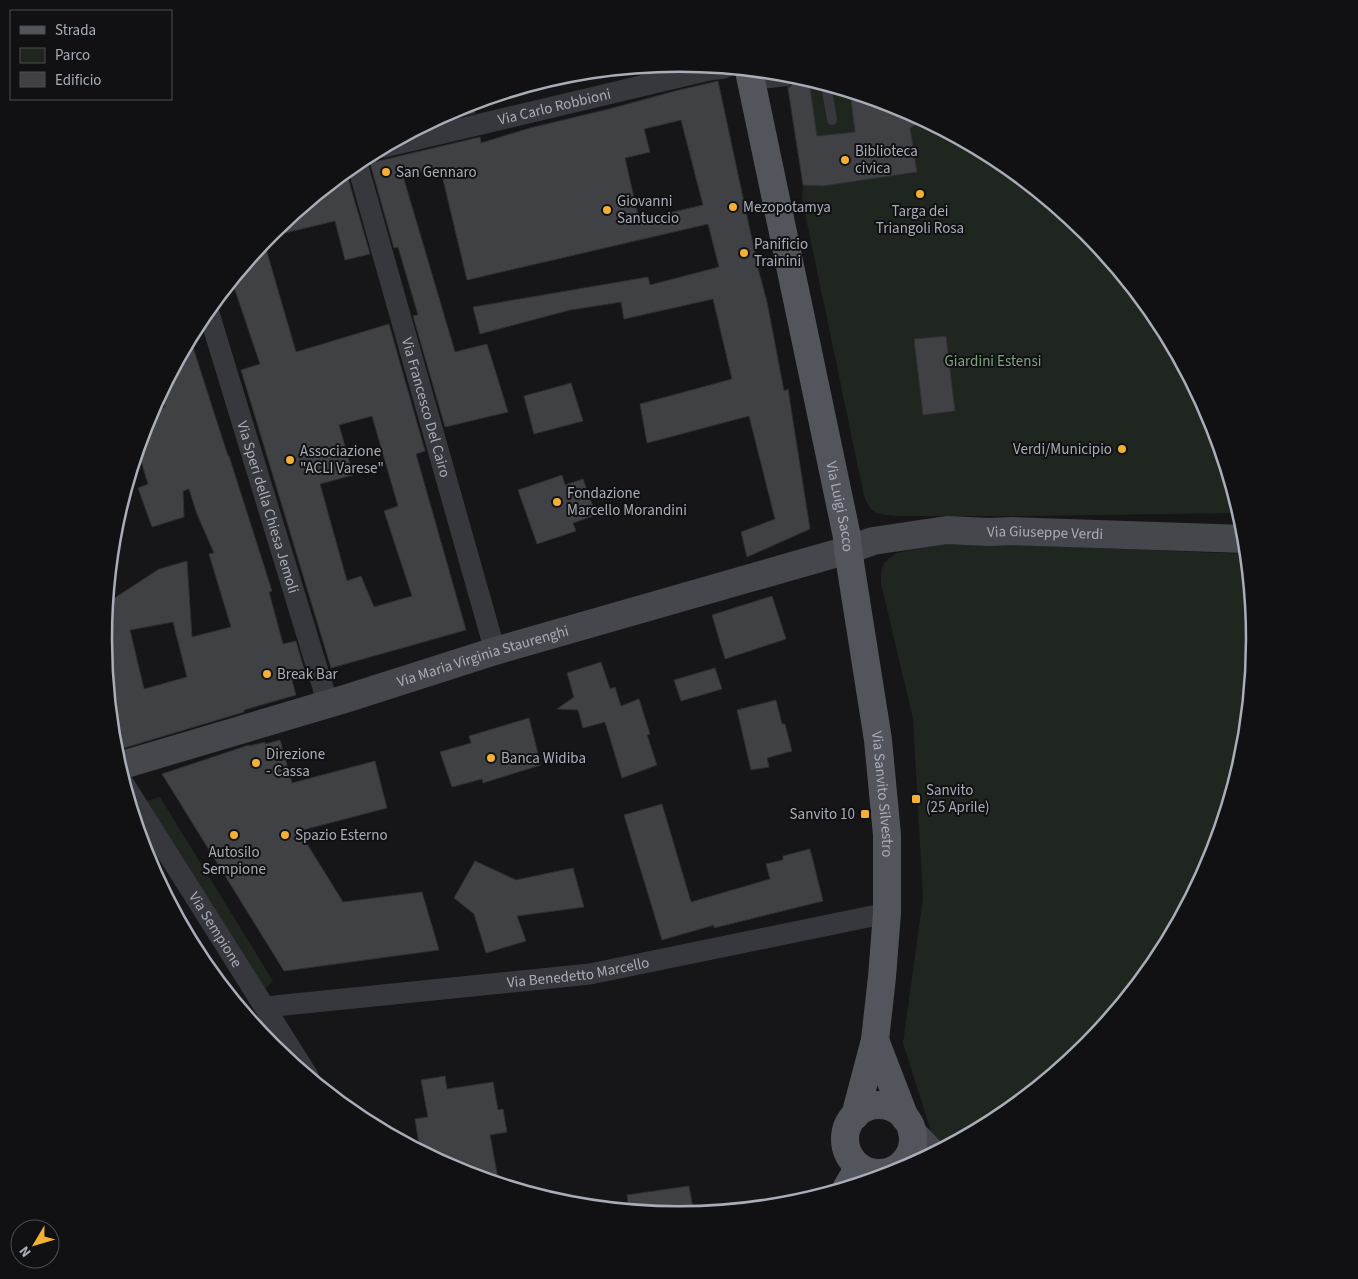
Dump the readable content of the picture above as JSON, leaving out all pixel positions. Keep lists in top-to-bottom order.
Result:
{
  "streets": {
    "main road": [
      "Via Luigi Sacco",
      "Via Giuseppe Verdi",
      "Via Maria Virginia Staurenghi",
      "Via Sanvito Silvestro"
    ],
    "street": [
      "Via Carlo Robbioni",
      "Via Francesco Del Cairo",
      "Via Speri della Chiesa Jemoli",
      "Via Sempione",
      "Via Benedetto Marcello"
    ]
  },
  "crossings": [
    ["Via Francesco Del Cairo", "Via Maria Virginia Staurenghi"],
    ["Via Luigi Sacco", "Via Giuseppe Verdi"],
    ["Via Luigi Sacco", "Via Maria Virginia Staurenghi"],
    ["Via Luigi Sacco", "Via Sanvito Silvestro"],
    ["Via Speri della Chiesa Jemoli", "Via Maria Virginia Staurenghi"],
    ["Via Giuseppe Verdi", "Via Maria Virginia Staurenghi"],
    ["Via Giuseppe Verdi", "Via Sanvito Silvestro"],
    ["Via Maria Virginia Staurenghi", "Via Sanvito Silvestro"],
    ["Via Sanvito Silvestro", "Via Benedetto Marcello"],
    ["Via Sempione", "Via Benedetto Marcello"]
  ],
  "parks": ["Giardini Estensi"],
  "places": {
    "other": [
      "Biblioteca civica",
      "San Gennaro",
      "Targa dei Triangoli Rosa",
      "Mezopotamya",
      "Giovanni Santuccio",
      "Panificio Trainini",
      "Verdi/Municipio",
      "Associazione \"ACLI Varese\"",
      "Fondazione Marcello Morandini",
      "Break Bar",
      "Banca Widiba",
      "Direzione - Cassa",
      "Autosilo Sempione",
      "Spazio Esterno"
    ],
    "transit": ["Sanvito (25 Aprile)", "Sanvito 10"]
  },
  "legend": ["Strada", "Parco", "Edificio"],
  "north": "bottom left"
}
